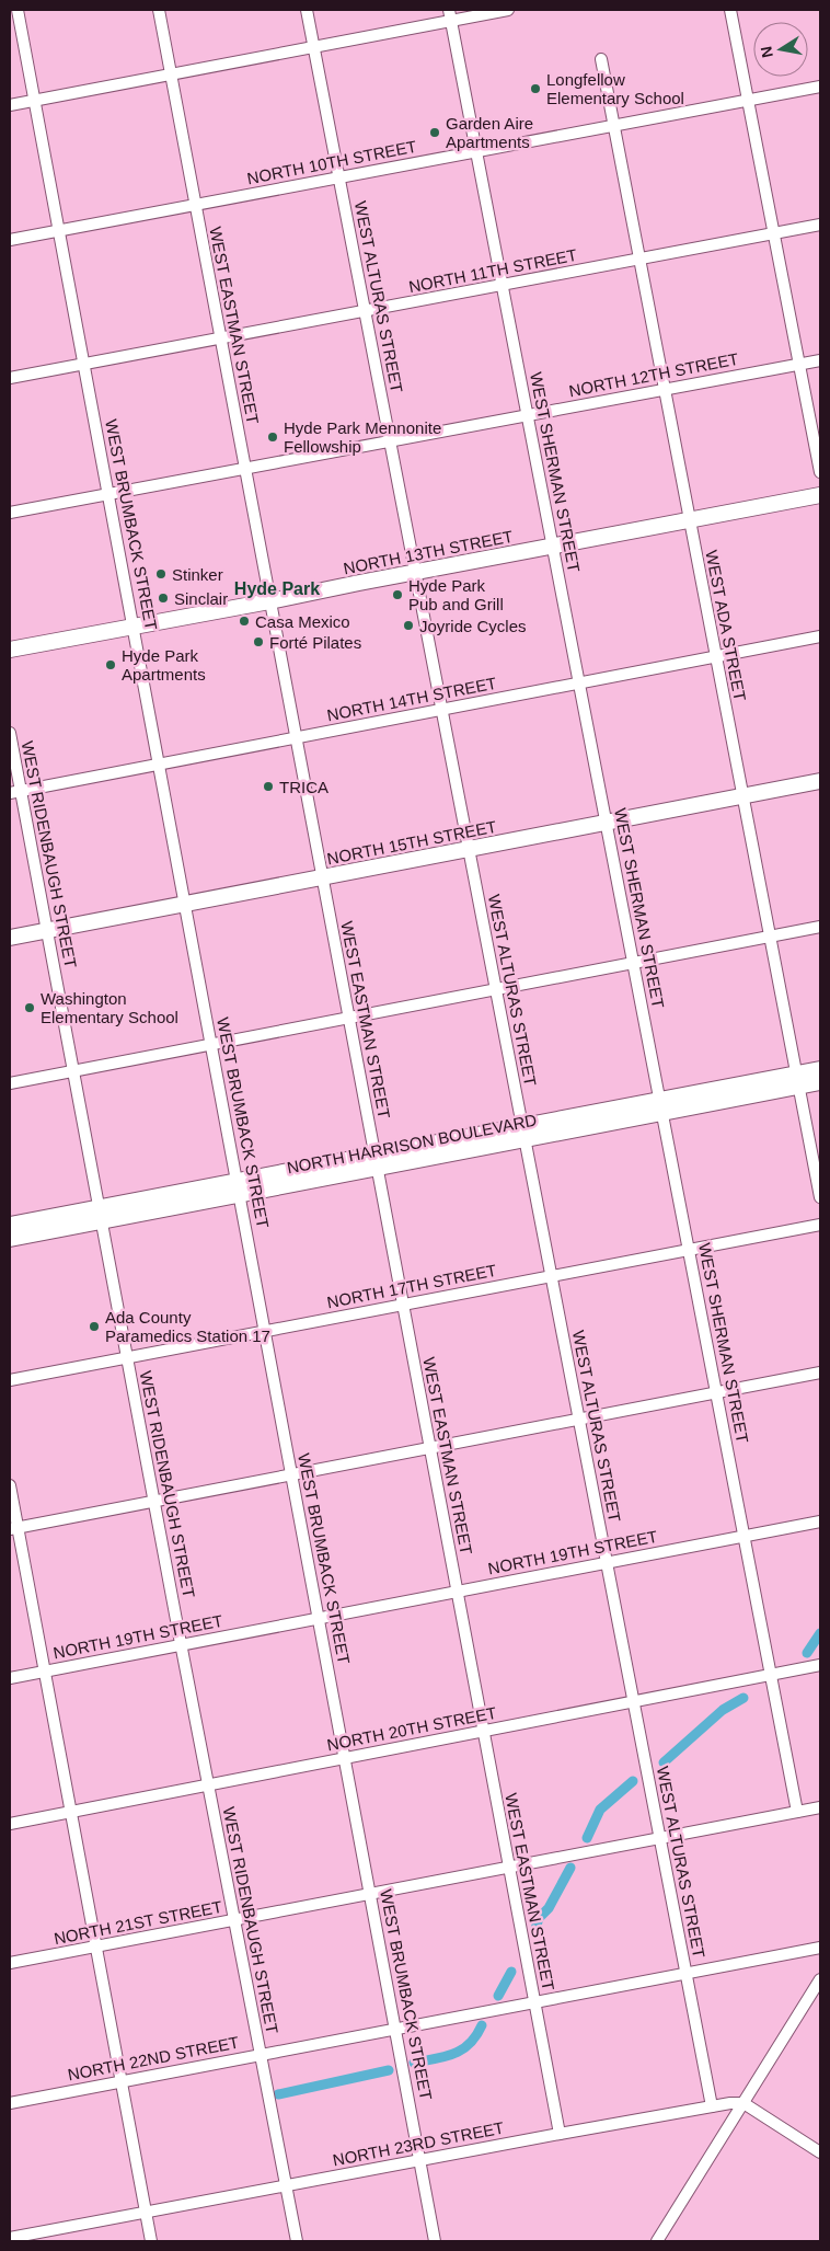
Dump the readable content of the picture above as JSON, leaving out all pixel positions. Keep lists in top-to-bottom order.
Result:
{
  "streets": {
    "street": [
      "NORTH 10TH STREET",
      "NORTH 11TH STREET",
      "WEST ALTURAS STREET",
      "WEST EASTMAN STREET",
      "NORTH 12TH STREET",
      "WEST SHERMAN STREET",
      "WEST BRUMBACK STREET",
      "NORTH 13TH STREET",
      "WEST ADA STREET",
      "NORTH 14TH STREET",
      "NORTH 15TH STREET",
      "WEST RIDENBAUGH STREET",
      "NORTH HARRISON BOULEVARD",
      "NORTH 17TH STREET",
      "NORTH 19TH STREET",
      "NORTH 20TH STREET",
      "NORTH 21ST STREET",
      "NORTH 22ND STREET",
      "NORTH 23RD STREET"
    ]
  },
  "crossings": [
    ["NORTH 10TH STREET", "WEST ALTURAS STREET"],
    ["NORTH 10TH STREET", "WEST EASTMAN STREET"],
    ["NORTH 10TH STREET", "WEST SHERMAN STREET"],
    ["NORTH 10TH STREET", "WEST BRUMBACK STREET"],
    ["NORTH 10TH STREET", "WEST ADA STREET"],
    ["NORTH 11TH STREET", "WEST ALTURAS STREET"],
    ["NORTH 11TH STREET", "WEST EASTMAN STREET"],
    ["NORTH 11TH STREET", "WEST SHERMAN STREET"],
    ["NORTH 11TH STREET", "WEST BRUMBACK STREET"],
    ["NORTH 11TH STREET", "WEST ADA STREET"],
    ["WEST ALTURAS STREET", "NORTH 12TH STREET"],
    ["WEST ALTURAS STREET", "NORTH 13TH STREET"],
    ["WEST ALTURAS STREET", "NORTH 14TH STREET"],
    ["WEST ALTURAS STREET", "NORTH 15TH STREET"],
    ["WEST ALTURAS STREET", "NORTH HARRISON BOULEVARD"],
    ["WEST ALTURAS STREET", "NORTH 17TH STREET"],
    ["WEST ALTURAS STREET", "NORTH 19TH STREET"],
    ["WEST ALTURAS STREET", "NORTH 20TH STREET"],
    ["WEST ALTURAS STREET", "NORTH 21ST STREET"],
    ["WEST ALTURAS STREET", "NORTH 22ND STREET"],
    ["WEST ALTURAS STREET", "NORTH 23RD STREET"],
    ["WEST EASTMAN STREET", "NORTH 12TH STREET"],
    ["WEST EASTMAN STREET", "NORTH 13TH STREET"],
    ["WEST EASTMAN STREET", "NORTH 14TH STREET"],
    ["WEST EASTMAN STREET", "NORTH 15TH STREET"],
    ["WEST EASTMAN STREET", "NORTH HARRISON BOULEVARD"],
    ["WEST EASTMAN STREET", "NORTH 17TH STREET"],
    ["WEST EASTMAN STREET", "NORTH 19TH STREET"],
    ["WEST EASTMAN STREET", "NORTH 20TH STREET"],
    ["WEST EASTMAN STREET", "NORTH 21ST STREET"],
    ["WEST EASTMAN STREET", "NORTH 22ND STREET"],
    ["WEST EASTMAN STREET", "NORTH 23RD STREET"],
    ["NORTH 12TH STREET", "WEST SHERMAN STREET"],
    ["NORTH 12TH STREET", "WEST BRUMBACK STREET"],
    ["NORTH 12TH STREET", "WEST ADA STREET"],
    ["WEST SHERMAN STREET", "NORTH 13TH STREET"],
    ["WEST SHERMAN STREET", "NORTH 14TH STREET"],
    ["WEST SHERMAN STREET", "NORTH 15TH STREET"],
    ["WEST SHERMAN STREET", "NORTH HARRISON BOULEVARD"],
    ["WEST SHERMAN STREET", "NORTH 17TH STREET"],
    ["WEST SHERMAN STREET", "NORTH 19TH STREET"],
    ["WEST SHERMAN STREET", "NORTH 20TH STREET"],
    ["WEST SHERMAN STREET", "NORTH 21ST STREET"],
    ["WEST BRUMBACK STREET", "NORTH 13TH STREET"],
    ["WEST BRUMBACK STREET", "NORTH 14TH STREET"],
    ["WEST BRUMBACK STREET", "NORTH 15TH STREET"],
    ["WEST BRUMBACK STREET", "NORTH HARRISON BOULEVARD"],
    ["WEST BRUMBACK STREET", "NORTH 17TH STREET"],
    ["WEST BRUMBACK STREET", "NORTH 19TH STREET"],
    ["WEST BRUMBACK STREET", "NORTH 20TH STREET"],
    ["WEST BRUMBACK STREET", "NORTH 21ST STREET"],
    ["WEST BRUMBACK STREET", "NORTH 22ND STREET"],
    ["WEST BRUMBACK STREET", "NORTH 23RD STREET"],
    ["NORTH 13TH STREET", "WEST ADA STREET"],
    ["WEST ADA STREET", "NORTH 14TH STREET"],
    ["WEST ADA STREET", "NORTH 15TH STREET"],
    ["WEST ADA STREET", "NORTH HARRISON BOULEVARD"],
    ["NORTH 14TH STREET", "WEST RIDENBAUGH STREET"],
    ["NORTH 15TH STREET", "WEST RIDENBAUGH STREET"],
    ["WEST RIDENBAUGH STREET", "NORTH HARRISON BOULEVARD"],
    ["WEST RIDENBAUGH STREET", "NORTH 17TH STREET"],
    ["WEST RIDENBAUGH STREET", "NORTH 19TH STREET"],
    ["WEST RIDENBAUGH STREET", "NORTH 20TH STREET"],
    ["WEST RIDENBAUGH STREET", "NORTH 21ST STREET"],
    ["WEST RIDENBAUGH STREET", "NORTH 22ND STREET"],
    ["WEST RIDENBAUGH STREET", "NORTH 23RD STREET"]
  ],
  "districts": ["Hyde Park"],
  "places": [
    "Longfellow Elementary School",
    "Garden Aire Apartments",
    "Hyde Park Mennonite Fellowship",
    "Stinker",
    "Hyde Park Pub and Grill",
    "Sinclair",
    "Casa Mexico",
    "Joyride Cycles",
    "Forté Pilates",
    "Hyde Park Apartments",
    "TRICA",
    "Washington Elementary School",
    "Ada County Paramedics Station 17"
  ],
  "north": "left"
}
